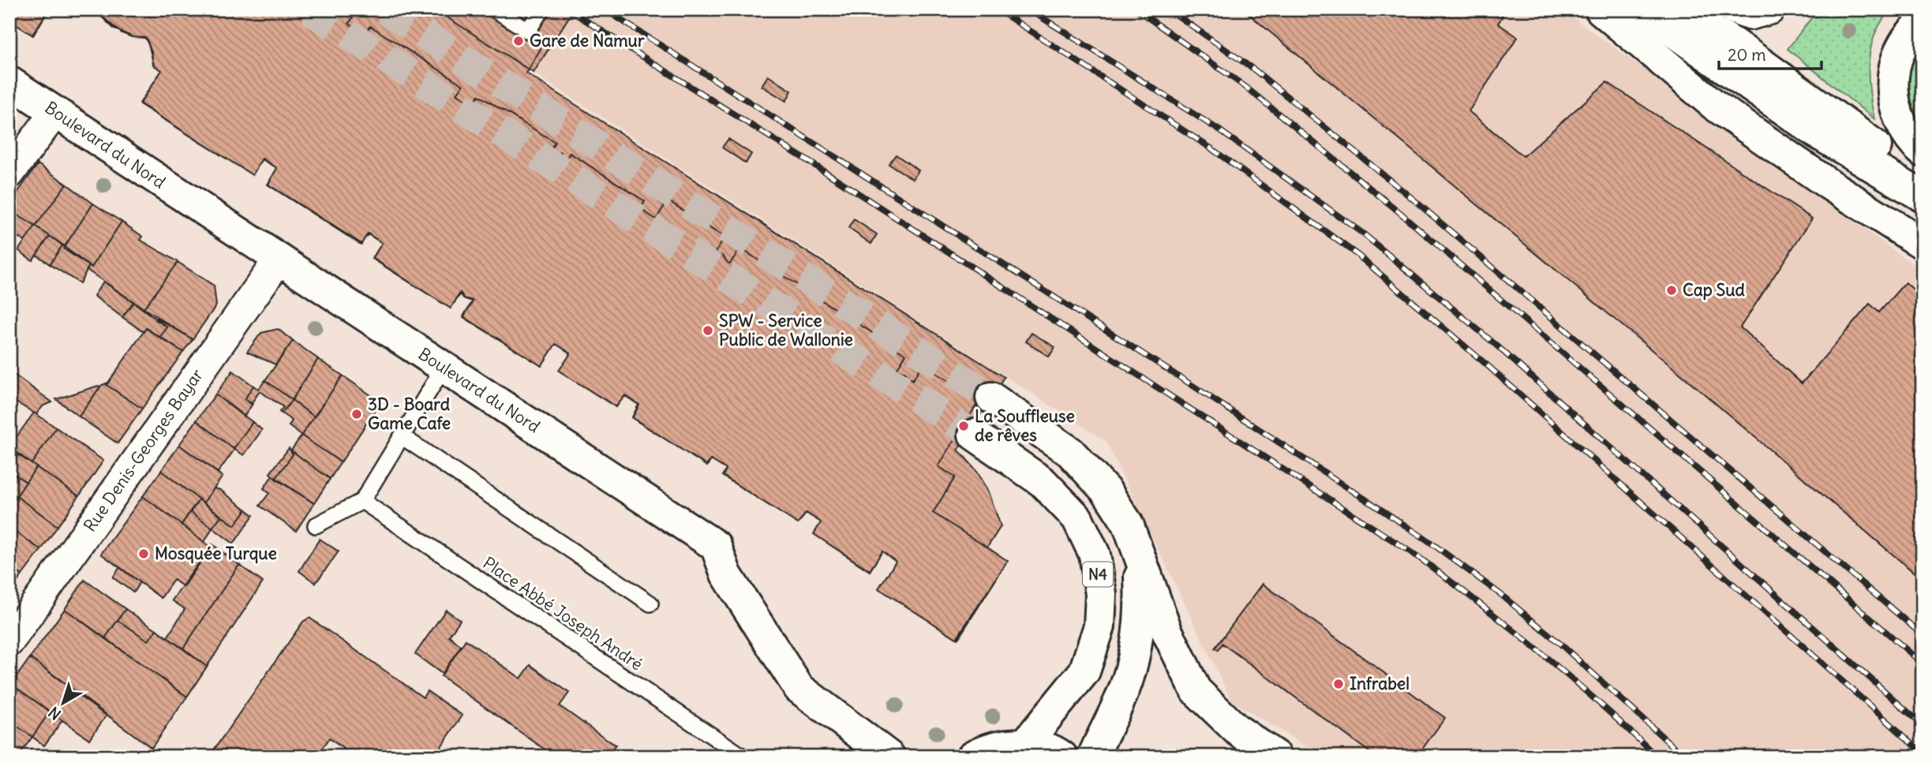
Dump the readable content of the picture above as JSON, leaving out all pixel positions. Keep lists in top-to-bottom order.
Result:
{
  "streets": {
    "main road": ["Boulevard du Nord", "N4"],
    "street": ["Rue Denis-Georges Bayar"],
    "lane": ["Place Abbé Joseph André"]
  },
  "crossings": [
    ["Boulevard du Nord", "Rue Denis-Georges Bayar"]
  ],
  "places": [
    "Gare de Namur",
    "Cap Sud",
    "SPW - Service Public de Wallonie",
    "3D - Board Game Cafe",
    "La Souffleuse de rêves",
    "Mosquée Turque",
    "Infrabel"
  ],
  "scale_bar": "20 m",
  "north": "bottom left"
}
